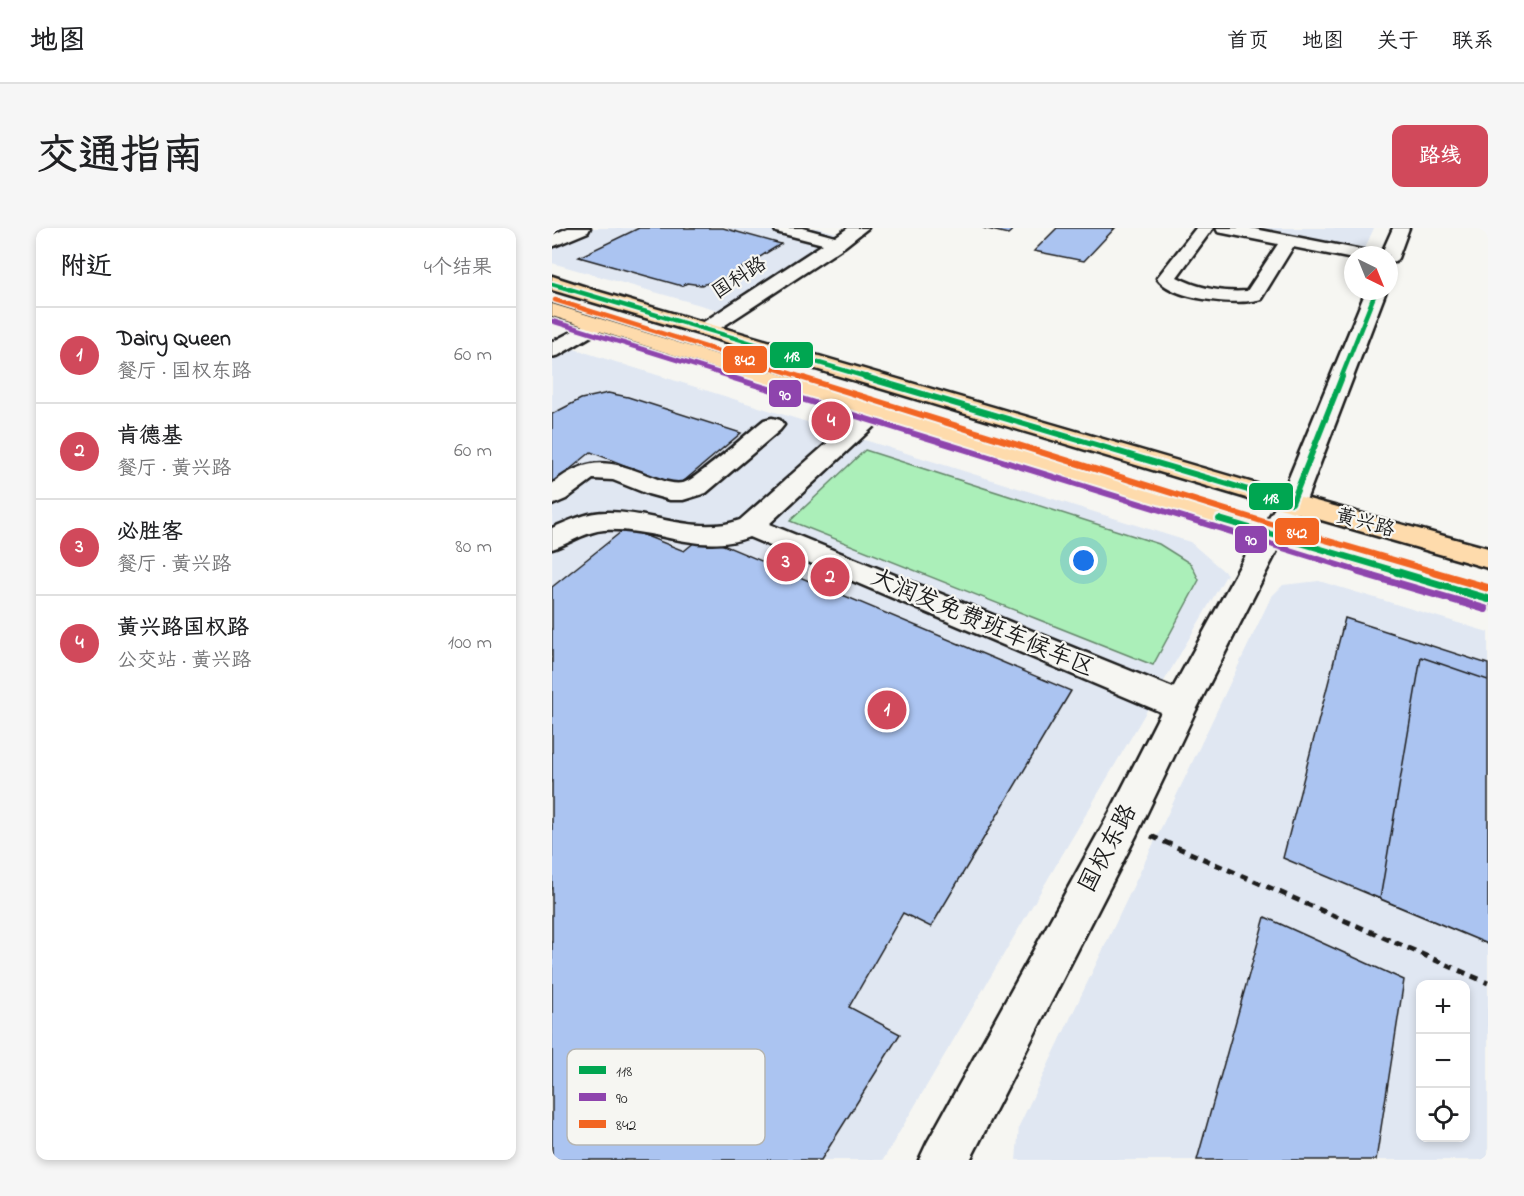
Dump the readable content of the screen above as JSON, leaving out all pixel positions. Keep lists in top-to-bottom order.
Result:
{
  "streets": {
    "main road": ["黄兴路"],
    "street": ["国科路", "大润发免费班车候车区", "国权东路"]
  },
  "crossings": [
    ["国科路", "黄兴路"],
    ["黄兴路", "国权东路"],
    ["大润发免费班车候车区", "国权东路"]
  ],
  "lines": ["transit line 118", "transit line 842", "transit line 90"],
  "legend": ["118", "90", "842"],
  "north": "bottom right",
  "page": {
    "header": "地图",
    "nav": [
      "首页",
      "地图",
      "关于",
      "联系"
    ],
    "title": "交通指南",
    "buttons": "路线",
    "heading": ["附近", "4个结果"],
    "list": [
      {
        "mark": "1",
        "name": "Dairy Queen",
        "note": "餐厅 · 国权东路",
        "value": "60 m"
      },
      {
        "mark": "2",
        "name": "肯德基",
        "note": "餐厅 · 黄兴路",
        "value": "60 m"
      },
      {
        "mark": "3",
        "name": "必胜客",
        "note": "餐厅 · 黄兴路",
        "value": "80 m"
      },
      {
        "mark": "4",
        "name": "黄兴路国权路",
        "note": "公交站 · 黄兴路",
        "value": "100 m"
      }
    ],
    "pins": [
      "4",
      "3",
      "2",
      "1"
    ],
    "map_buttons": ["+", "−"]
  }
}
